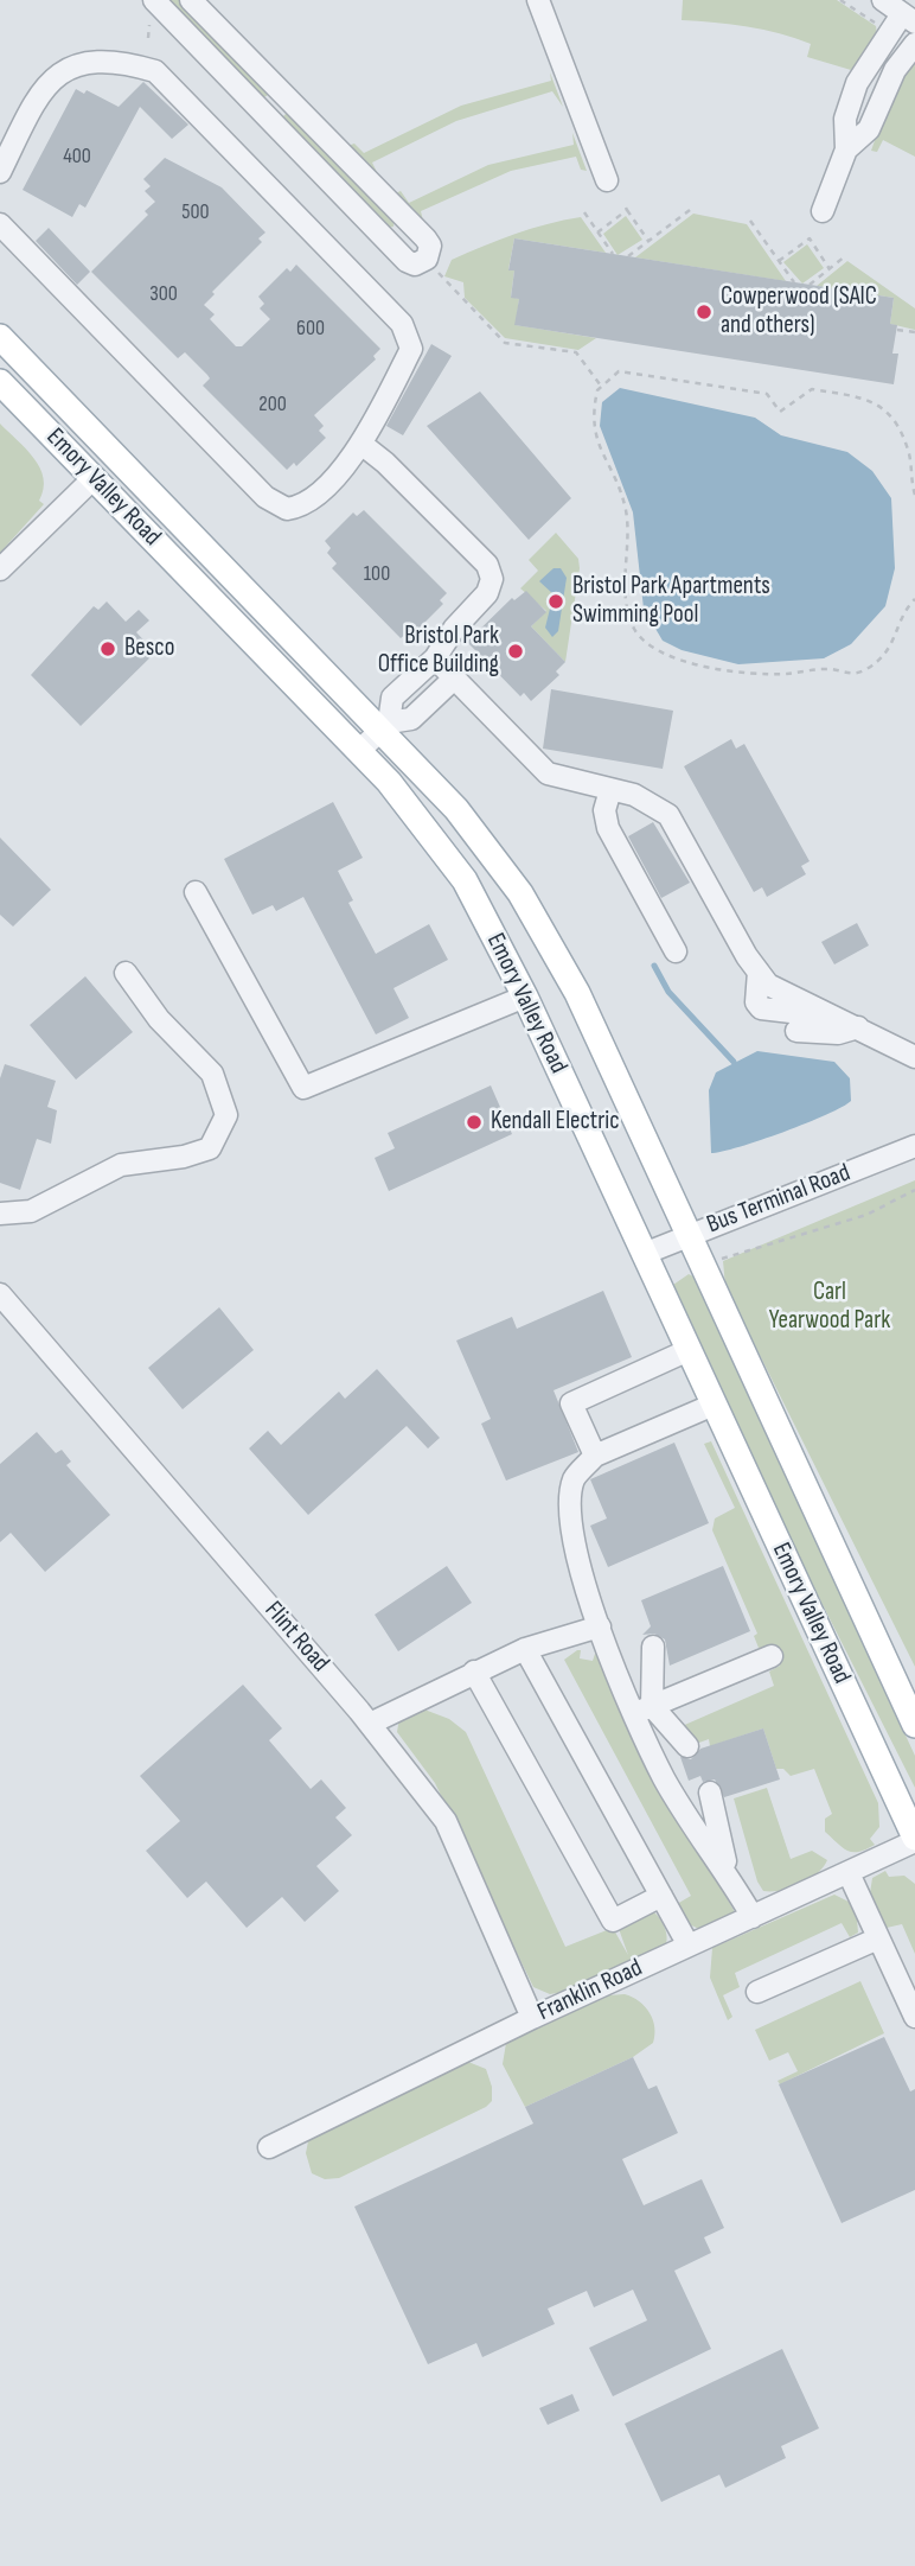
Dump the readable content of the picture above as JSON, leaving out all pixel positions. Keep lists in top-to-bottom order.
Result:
{
  "streets": {
    "main road": ["Emory Valley Road"],
    "street": ["Bus Terminal Road", "Flint Road", "Franklin Road"]
  },
  "crossings": [
    ["Emory Valley Road", "Bus Terminal Road"],
    ["Emory Valley Road", "Franklin Road"],
    ["Flint Road", "Franklin Road"]
  ],
  "parks": ["Carl Yearwood Park"],
  "places": [
    "Cowperwood (SAIC and others)",
    "Bristol Park Apartments Swimming Pool",
    "Besco",
    "Bristol Park Office Building",
    "Kendall Electric"
  ],
  "house_numbers": [
    "400",
    "500",
    "300",
    "600",
    "200",
    "100"
  ]
}
